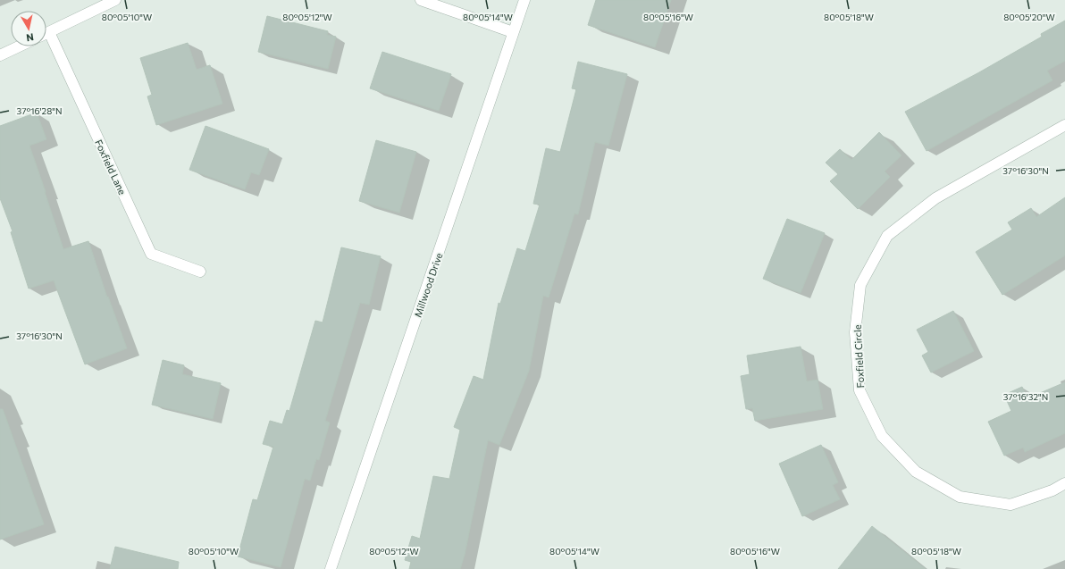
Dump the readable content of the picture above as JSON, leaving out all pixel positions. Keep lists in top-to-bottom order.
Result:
{
  "streets": {
    "street": ["Foxfield Lane", "Millwood Drive", "Foxfield Circle"]
  },
  "north": "bottom",
  "coordinates": [
    "80°05'20\"W",
    "80°05'10\"W",
    "80°05'12\"W",
    "80°05'14\"W",
    "80°05'16\"W",
    "80°05'18\"W",
    "37°16'28\"N",
    "37°16'30\"N",
    "37°16'32\"N"
  ]
}
